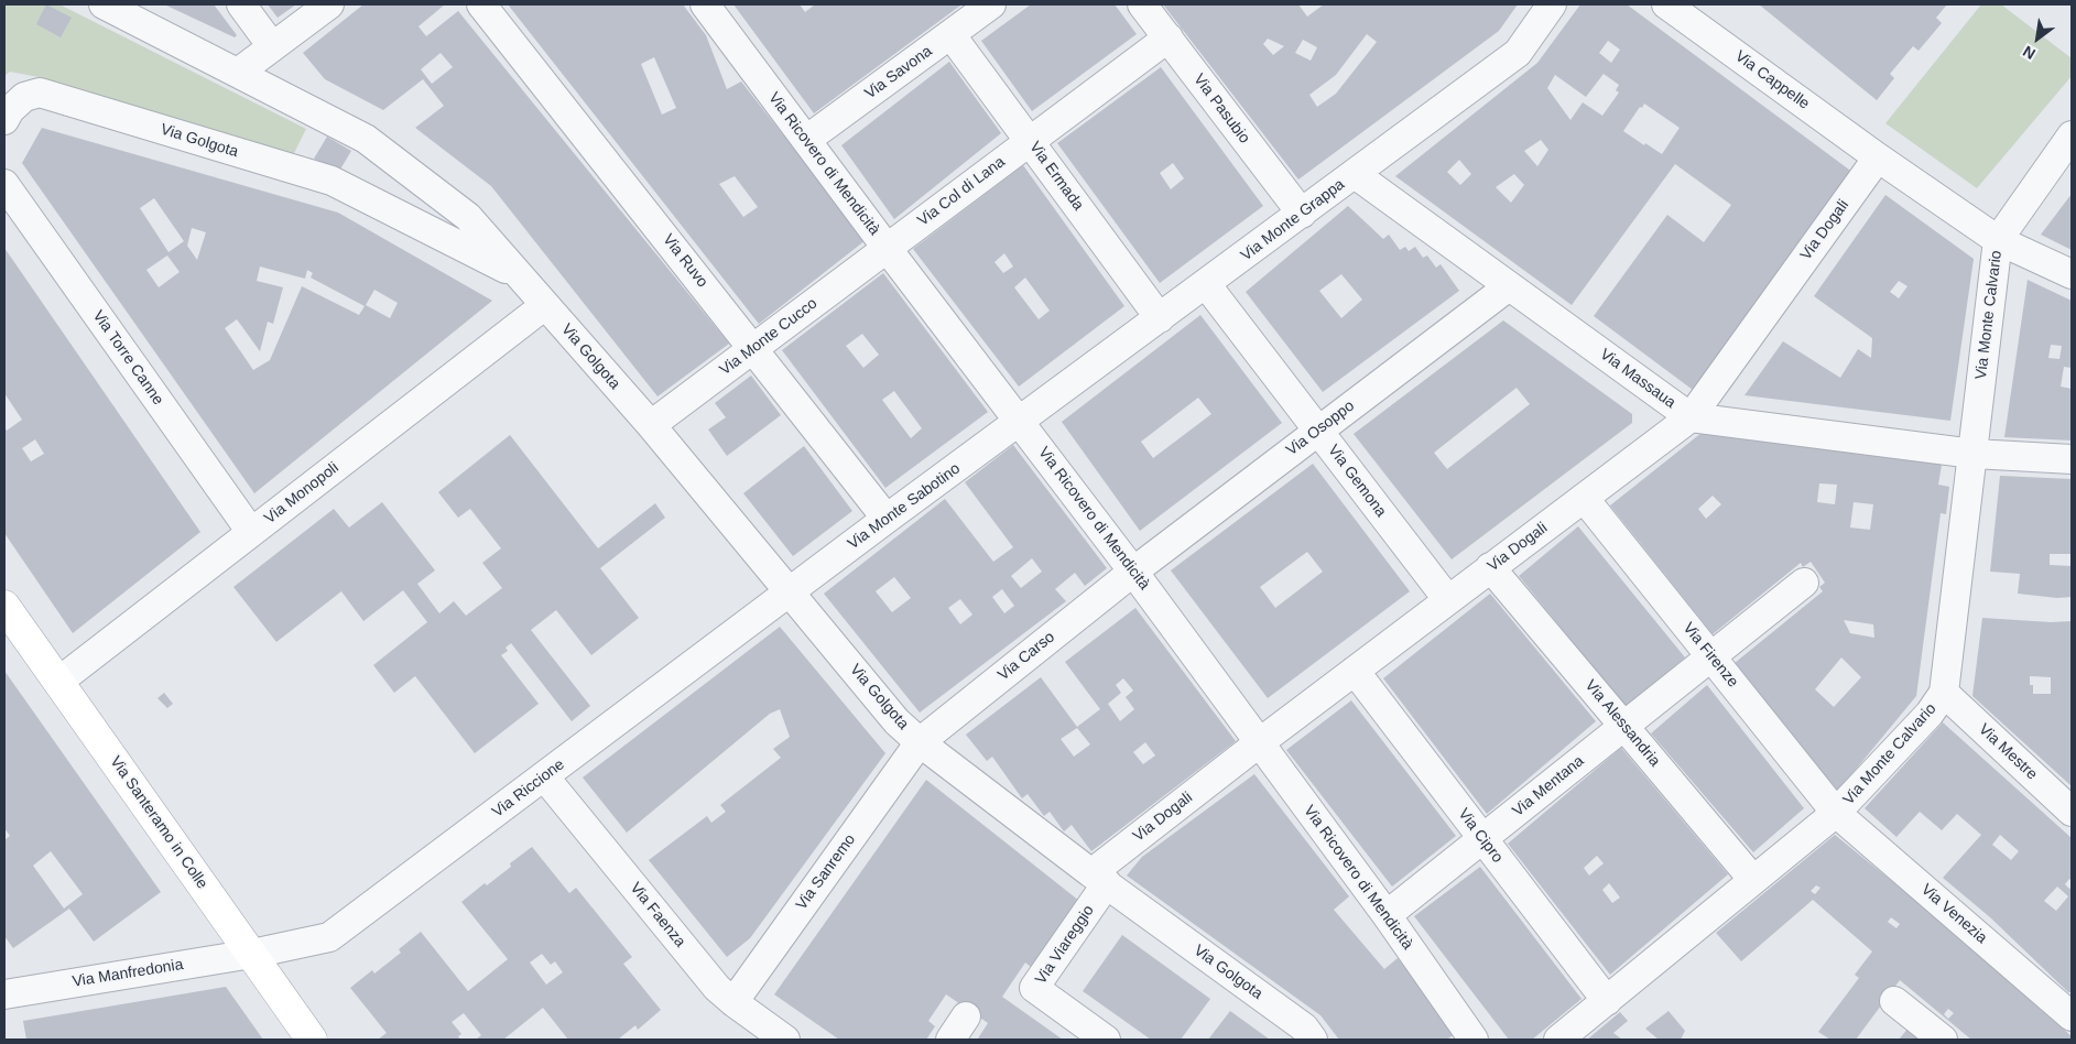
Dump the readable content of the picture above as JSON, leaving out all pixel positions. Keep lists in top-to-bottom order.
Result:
{
  "streets": {
    "main road": ["Via Santeramo in Colle"],
    "street": [
      "Via Savona",
      "Via Cappelle",
      "Via Pasubio",
      "Via Golgota",
      "Via Ricovero di Mendicità",
      "Via Ermada",
      "Via Col di Lana",
      "Via Monte Grappa",
      "Via Dogali",
      "Via Ruvo",
      "Via Monte Calvario",
      "Via Monte Cucco",
      "Via Torre Canne",
      "Via Massaua",
      "Via Osoppo",
      "Via Gemona",
      "Via Monopoli",
      "Via Monte Sabotino",
      "Via Firenze",
      "Via Carso",
      "Via Alessandria",
      "Via Mestre",
      "Via Mentana",
      "Via Riccione",
      "Via Cipro",
      "Via Sanremo",
      "Via Venezia",
      "Via Faenza",
      "Via Viareggio",
      "Via Manfredonia"
    ]
  },
  "crossings": [
    ["Via Savona", "Via Ricovero di Mendicità"],
    ["Via Savona", "Via Ermada"],
    ["Via Cappelle", "Via Dogali"],
    ["Via Cappelle", "Via Monte Calvario"],
    ["Via Pasubio", "Via Col di Lana"],
    ["Via Pasubio", "Via Monte Grappa"],
    ["Via Golgota", "Via Dogali"],
    ["Via Golgota", "Via Monte Cucco"],
    ["Via Golgota", "Via Monopoli"],
    ["Via Golgota", "Via Monte Sabotino"],
    ["Via Golgota", "Via Carso"],
    ["Via Golgota", "Via Riccione"],
    ["Via Golgota", "Via Sanremo"],
    ["Via Golgota", "Via Viareggio"],
    ["Via Ricovero di Mendicità", "Via Col di Lana"],
    ["Via Ricovero di Mendicità", "Via Monte Grappa"],
    ["Via Ricovero di Mendicità", "Via Dogali"],
    ["Via Ricovero di Mendicità", "Via Monte Cucco"],
    ["Via Ricovero di Mendicità", "Via Osoppo"],
    ["Via Ricovero di Mendicità", "Via Monte Sabotino"],
    ["Via Ricovero di Mendicità", "Via Carso"],
    ["Via Ricovero di Mendicità", "Via Mentana"],
    ["Via Ermada", "Via Col di Lana"],
    ["Via Ermada", "Via Monte Grappa"],
    ["Via Col di Lana", "Via Monte Cucco"],
    ["Via Monte Grappa", "Via Massaua"],
    ["Via Monte Grappa", "Via Gemona"],
    ["Via Monte Grappa", "Via Monte Sabotino"],
    ["Via Dogali", "Via Massaua"],
    ["Via Dogali", "Via Gemona"],
    ["Via Dogali", "Via Firenze"],
    ["Via Dogali", "Via Alessandria"],
    ["Via Dogali", "Via Cipro"],
    ["Via Dogali", "Via Viareggio"],
    ["Via Ruvo", "Via Monte Cucco"],
    ["Via Ruvo", "Via Monte Sabotino"],
    ["Via Monte Calvario", "Via Massaua"],
    ["Via Monte Calvario", "Via Firenze"],
    ["Via Monte Calvario", "Via Alessandria"],
    ["Via Monte Calvario", "Via Mestre"],
    ["Via Monte Calvario", "Via Cipro"],
    ["Via Monte Calvario", "Via Venezia"],
    ["Via Torre Canne", "Via Monopoli"],
    ["Via Massaua", "Via Osoppo"],
    ["Via Osoppo", "Via Gemona"],
    ["Via Osoppo", "Via Carso"],
    ["Via Monopoli", "Via Santeramo in Colle"],
    ["Via Monte Sabotino", "Via Riccione"],
    ["Via Firenze", "Via Mentana"],
    ["Via Firenze", "Via Venezia"],
    ["Via Carso", "Via Sanremo"],
    ["Via Alessandria", "Via Mentana"],
    ["Via Mentana", "Via Cipro"],
    ["Via Riccione", "Via Santeramo in Colle"],
    ["Via Riccione", "Via Faenza"],
    ["Via Riccione", "Via Manfredonia"],
    ["Via Santeramo in Colle", "Via Manfredonia"],
    ["Via Sanremo", "Via Faenza"]
  ],
  "north": "bottom left"
}
